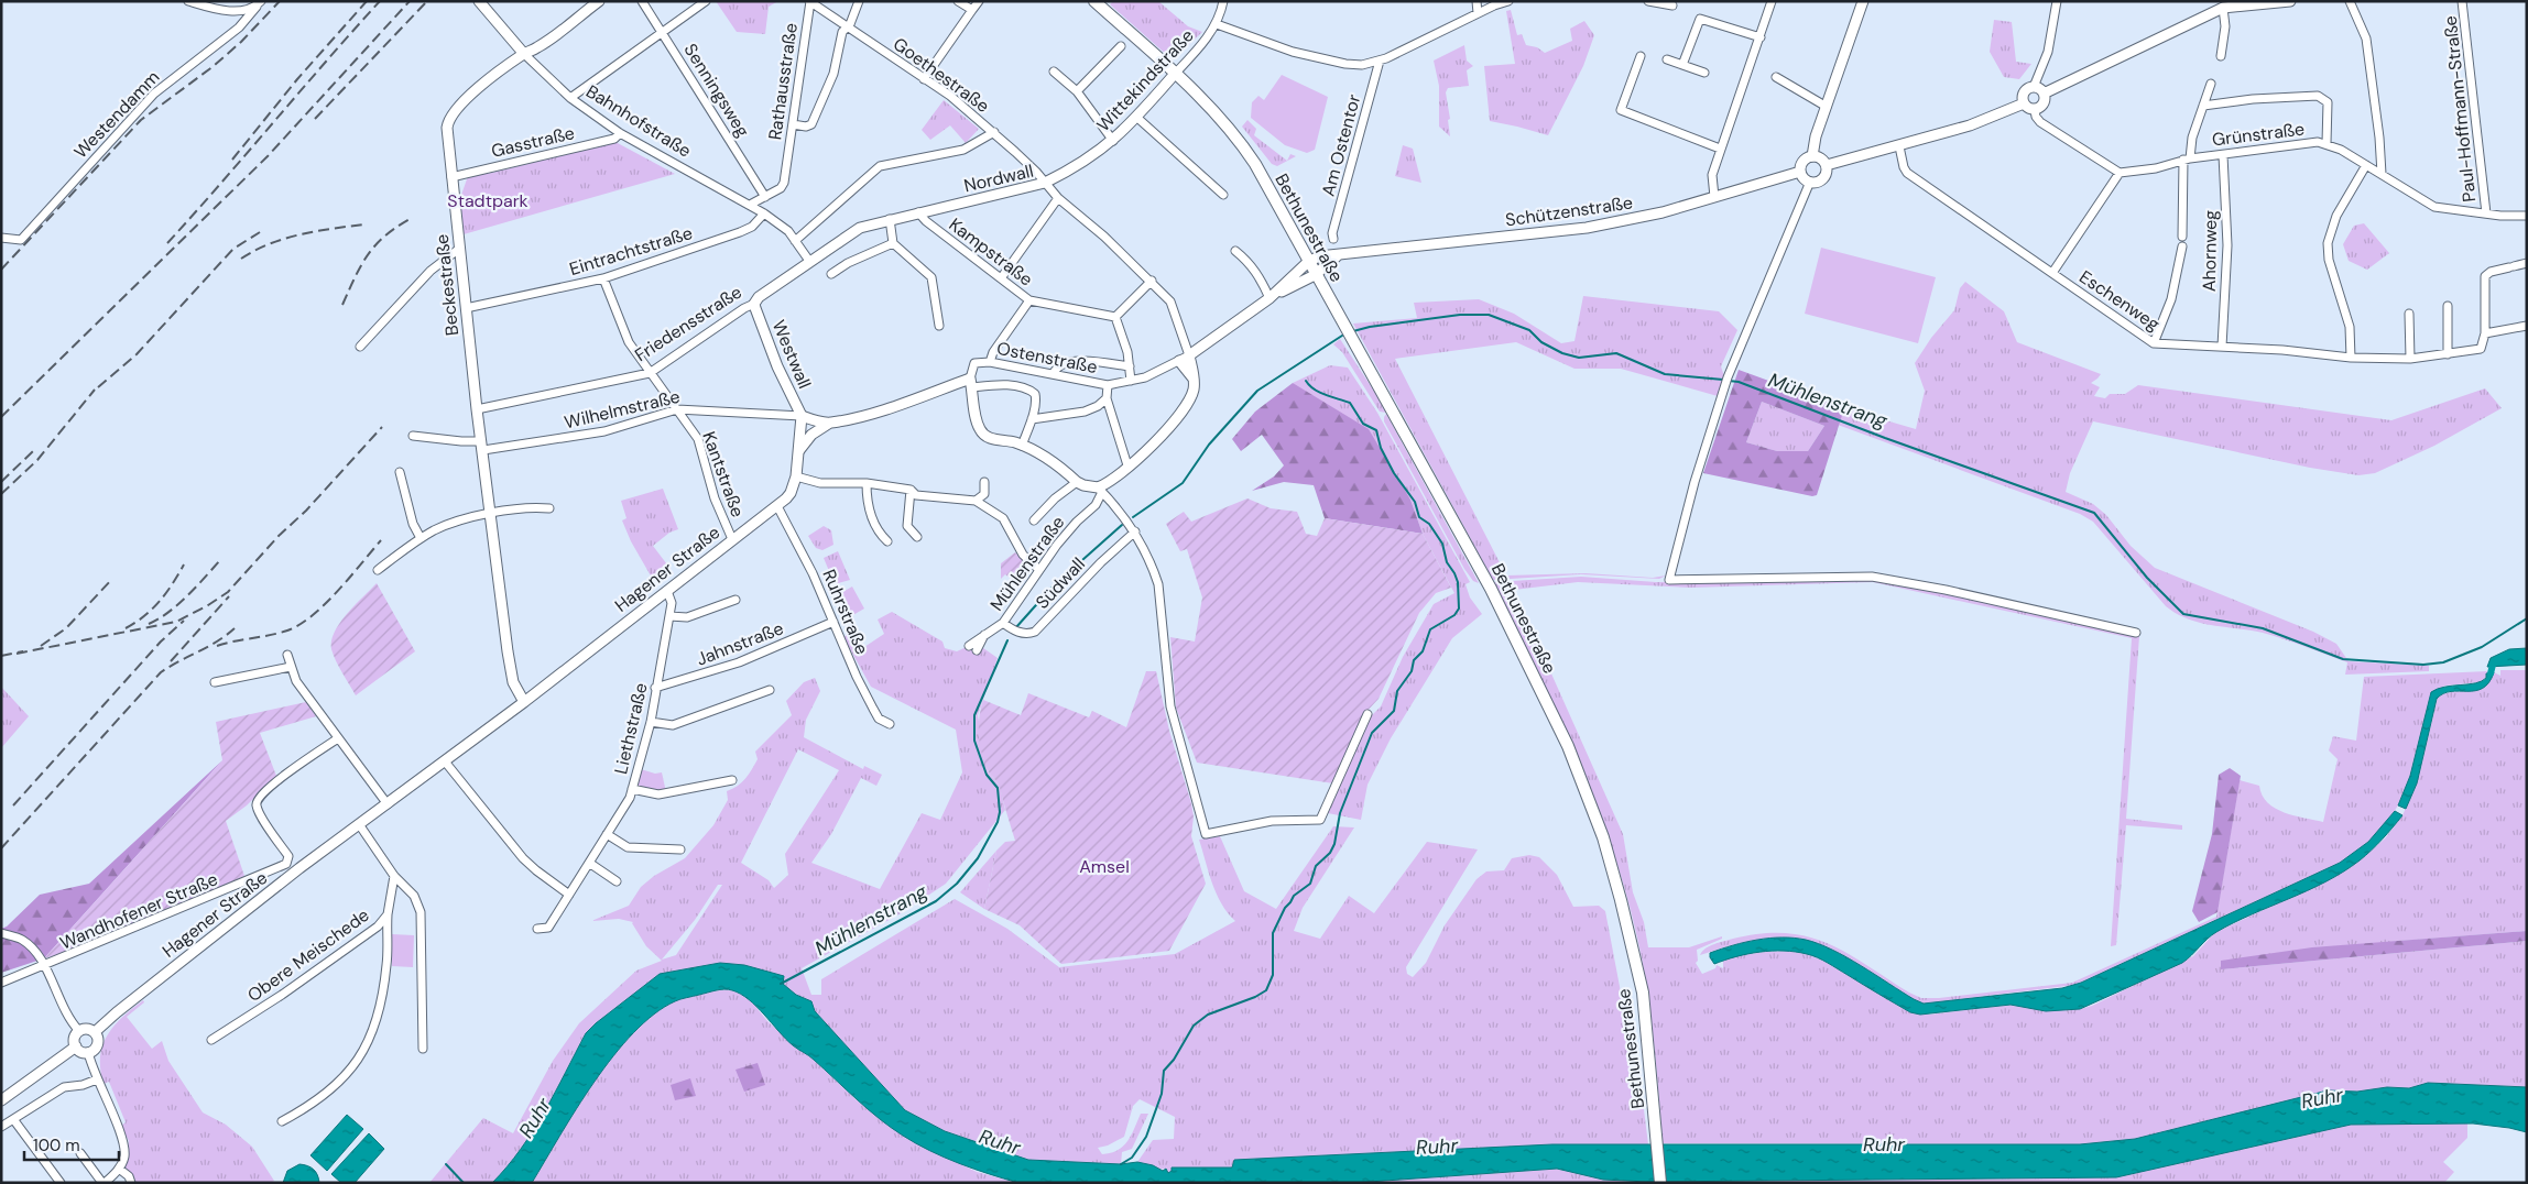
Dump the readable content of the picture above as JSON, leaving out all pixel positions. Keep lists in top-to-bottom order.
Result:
{
  "streets": {
    "main road": [
      "Wittekindstraße",
      "Bahnhofstraße",
      "Nordwall",
      "Schützenstraße",
      "Bethunestraße",
      "Beckestraße",
      "Friedensstraße",
      "Westwall",
      "Ostenstraße",
      "Hagener Straße"
    ],
    "street": [
      "Goethestraße",
      "Rathausstraße",
      "Senningsweg",
      "Paul-Hoffmann-Straße",
      "Westendamm",
      "Grünstraße",
      "Gasstraße",
      "Am Ostentor",
      "Eintrachtstraße",
      "Ahornweg",
      "Kampstraße",
      "Eschenweg",
      "Wilhelmstraße",
      "Kantstraße",
      "Mühlenstraße",
      "Südwall",
      "Ruhrstraße",
      "Jahnstraße",
      "Liethstraße",
      "Wandhofener Straße",
      "Obere Meischede"
    ]
  },
  "crossings": [
    ["Goethestraße", "Wittekindstraße"],
    ["Goethestraße", "Rathausstraße"],
    ["Goethestraße", "Nordwall"],
    ["Wittekindstraße", "Nordwall"],
    ["Wittekindstraße", "Bethunestraße"],
    ["Rathausstraße", "Senningsweg"],
    ["Rathausstraße", "Bahnhofstraße"],
    ["Paul-Hoffmann-Straße", "Grünstraße"],
    ["Bahnhofstraße", "Gasstraße"],
    ["Bahnhofstraße", "Nordwall"],
    ["Bahnhofstraße", "Eintrachtstraße"],
    ["Bahnhofstraße", "Beckestraße"],
    ["Bahnhofstraße", "Friedensstraße"],
    ["Grünstraße", "Ahornweg"],
    ["Gasstraße", "Beckestraße"],
    ["Nordwall", "Kampstraße"],
    ["Nordwall", "Friedensstraße"],
    ["Nordwall", "Ostenstraße"],
    ["Schützenstraße", "Bethunestraße"],
    ["Schützenstraße", "Ostenstraße"],
    ["Bethunestraße", "Ostenstraße"],
    ["Eintrachtstraße", "Beckestraße"],
    ["Eintrachtstraße", "Kantstraße"],
    ["Ahornweg", "Eschenweg"],
    ["Beckestraße", "Friedensstraße"],
    ["Beckestraße", "Wilhelmstraße"],
    ["Beckestraße", "Hagener Straße"],
    ["Friedensstraße", "Westwall"],
    ["Friedensstraße", "Kantstraße"],
    ["Westwall", "Wilhelmstraße"],
    ["Westwall", "Hagener Straße"],
    ["Wilhelmstraße", "Kantstraße"],
    ["Wilhelmstraße", "Hagener Straße"],
    ["Kantstraße", "Hagener Straße"],
    ["Mühlenstraße", "Südwall"],
    ["Hagener Straße", "Ruhrstraße"],
    ["Hagener Straße", "Liethstraße"],
    ["Ruhrstraße", "Jahnstraße"],
    ["Jahnstraße", "Liethstraße"]
  ],
  "water": ["Mühlenstrang", "Ruhr"],
  "parks": ["Stadtpark", "Amsel"],
  "scale_bar": "100 m"
}
